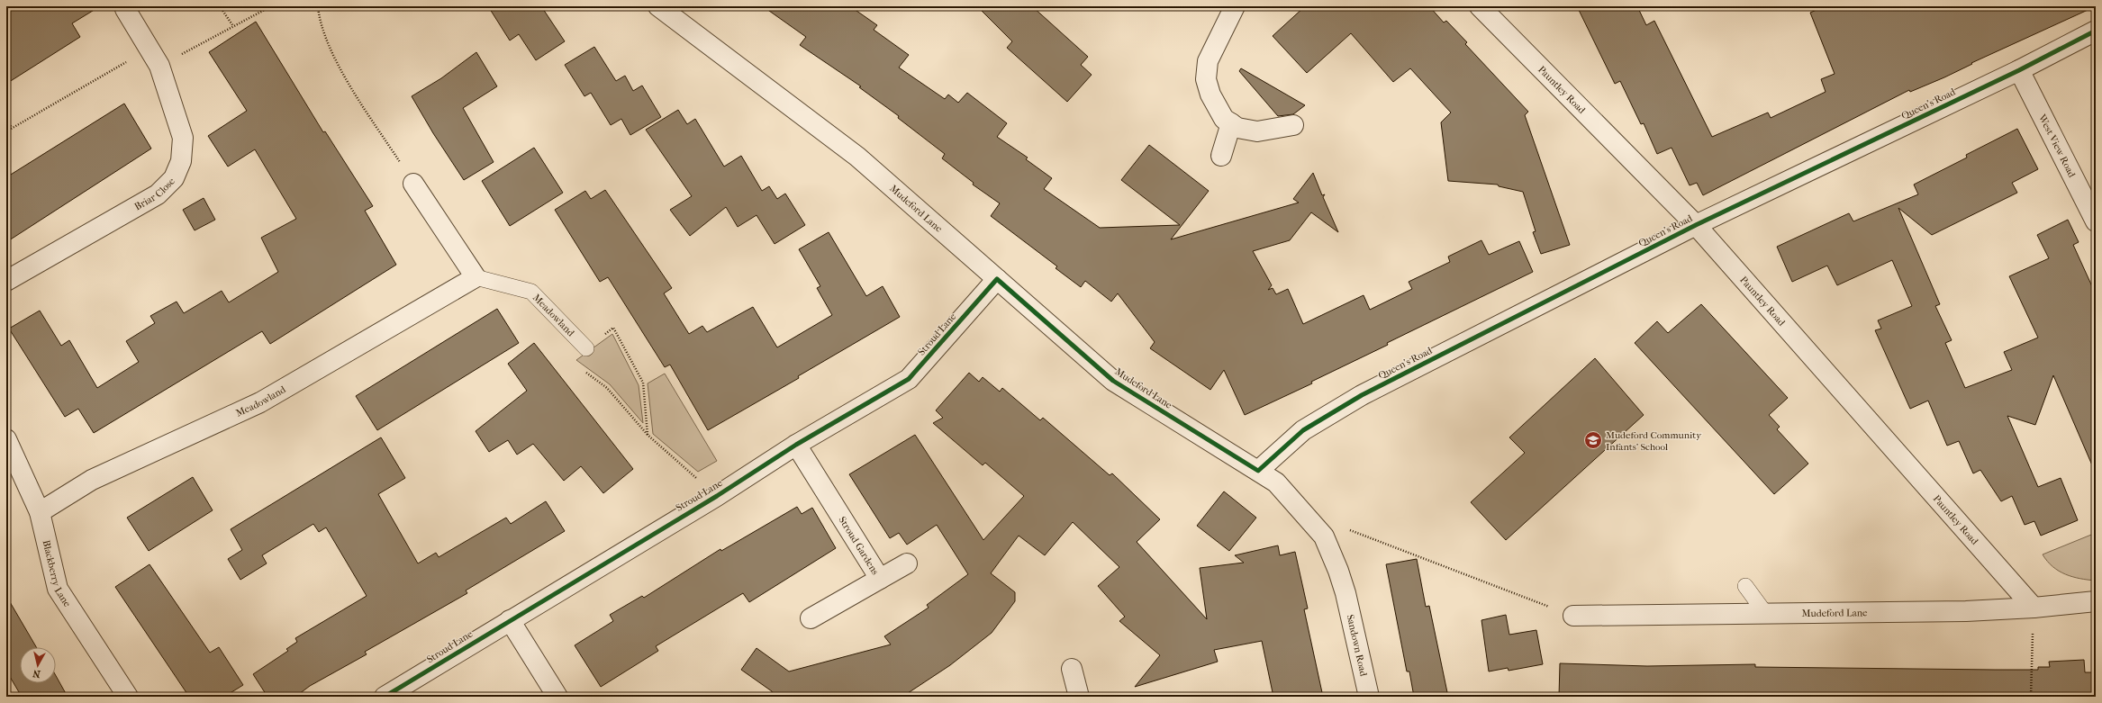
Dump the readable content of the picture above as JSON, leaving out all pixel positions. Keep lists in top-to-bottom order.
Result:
{
  "streets": {
    "street": [
      "Pauntley Road",
      "Queen's Road",
      "West View Road",
      "Briar Close",
      "Mudeford Lane",
      "Meadowland",
      "Stroud Lane",
      "Stroud Gardens",
      "Blackberry Lane",
      "Sandown Road"
    ]
  },
  "crossings": [
    ["Pauntley Road", "Queen's Road"],
    ["Pauntley Road", "Mudeford Lane"],
    ["Queen's Road", "West View Road"],
    ["Queen's Road", "Mudeford Lane"],
    ["Mudeford Lane", "Stroud Lane"],
    ["Mudeford Lane", "Sandown Road"],
    ["Meadowland", "Blackberry Lane"],
    ["Stroud Lane", "Stroud Gardens"]
  ],
  "places": {
    "school or university": ["Mudeford Community Infants' School"]
  },
  "north": "bottom"
}
